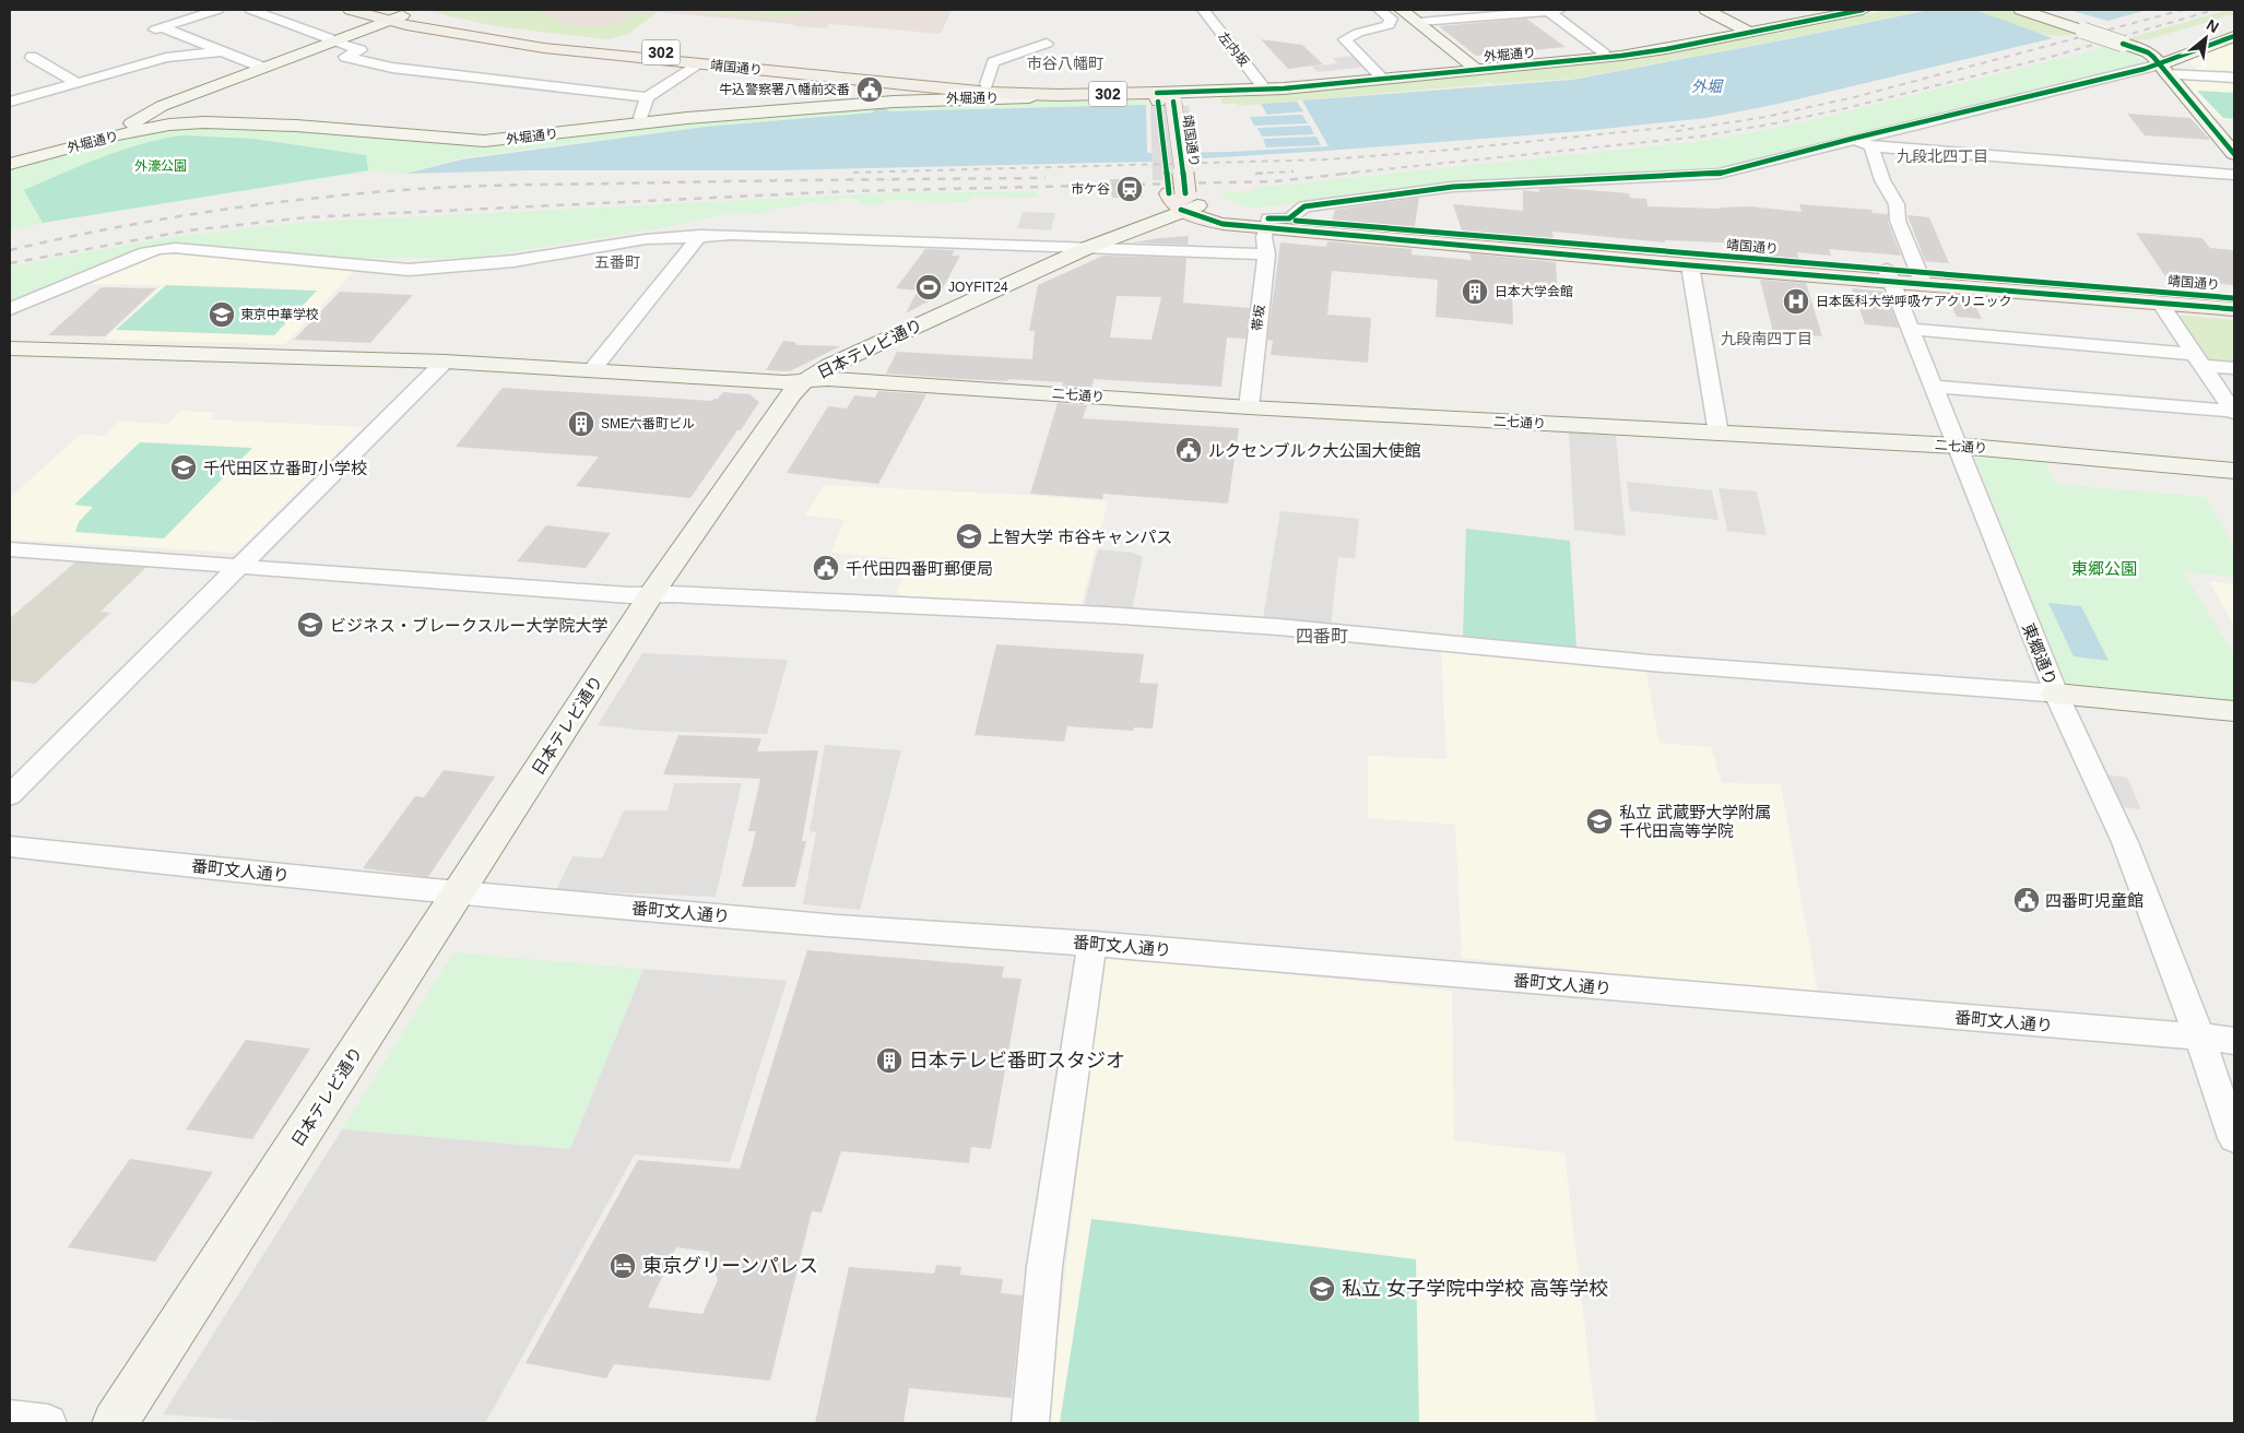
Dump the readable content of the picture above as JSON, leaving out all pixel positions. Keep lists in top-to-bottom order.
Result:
{
  "streets": {
    "main road": ["302", "靖国通り"],
    "street": [
      "左内坂",
      "外堀通り",
      "帯坂",
      "日本テレビ通り",
      "二七通り",
      "東郷通り",
      "番町文人通り"
    ]
  },
  "crossings": [
    ["左内坂", "外堀通り"],
    ["外堀通り", "靖国通り"],
    ["靖国通り", "帯坂"],
    ["靖国通り", "日本テレビ通り"],
    ["靖国通り", "東郷通り"],
    ["帯坂", "二七通り"],
    ["日本テレビ通り", "二七通り"],
    ["日本テレビ通り", "番町文人通り"],
    ["二七通り", "東郷通り"],
    ["東郷通り", "番町文人通り"]
  ],
  "districts": [
    "市谷八幡町",
    "九段北四丁目",
    "五番町",
    "九段南四丁目",
    "四番町"
  ],
  "water": ["外堀"],
  "parks": ["外濠公園", "東郷公園"],
  "places": {
    "public building": [
      "牛込警察署八幡前交番",
      "ルクセンブルク大公国大使館",
      "千代田四番町郵便局",
      "四番町児童館"
    ],
    "station": ["市ケ谷"],
    "sports": ["JOYFIT24"],
    "building": ["日本大学会館", "SME六番町ビル", "日本テレビ番町スタジオ"],
    "hospital": ["日本医科大学呼吸ケアクリニック"],
    "school or university": [
      "東京中華学校",
      "千代田区立番町小学校",
      "上智大学 市谷キャンパス",
      "ビジネス・ブレークスルー大学院大学",
      "私立 武蔵野大学附属 千代田高等学院",
      "私立 女子学院中学校 高等学校"
    ],
    "hotel": ["東京グリーンパレス"]
  },
  "north": "top right"
}
